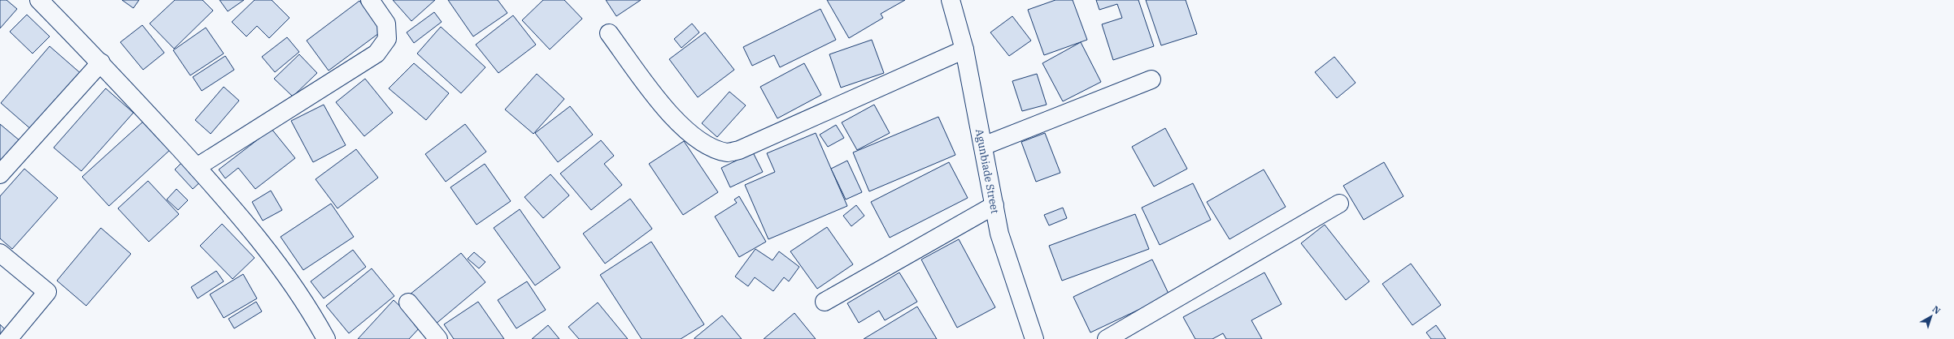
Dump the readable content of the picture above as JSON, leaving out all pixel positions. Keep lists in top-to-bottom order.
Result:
{
  "streets": {
    "street": ["Agunbiade Street"]
  },
  "north": "top right"
}
